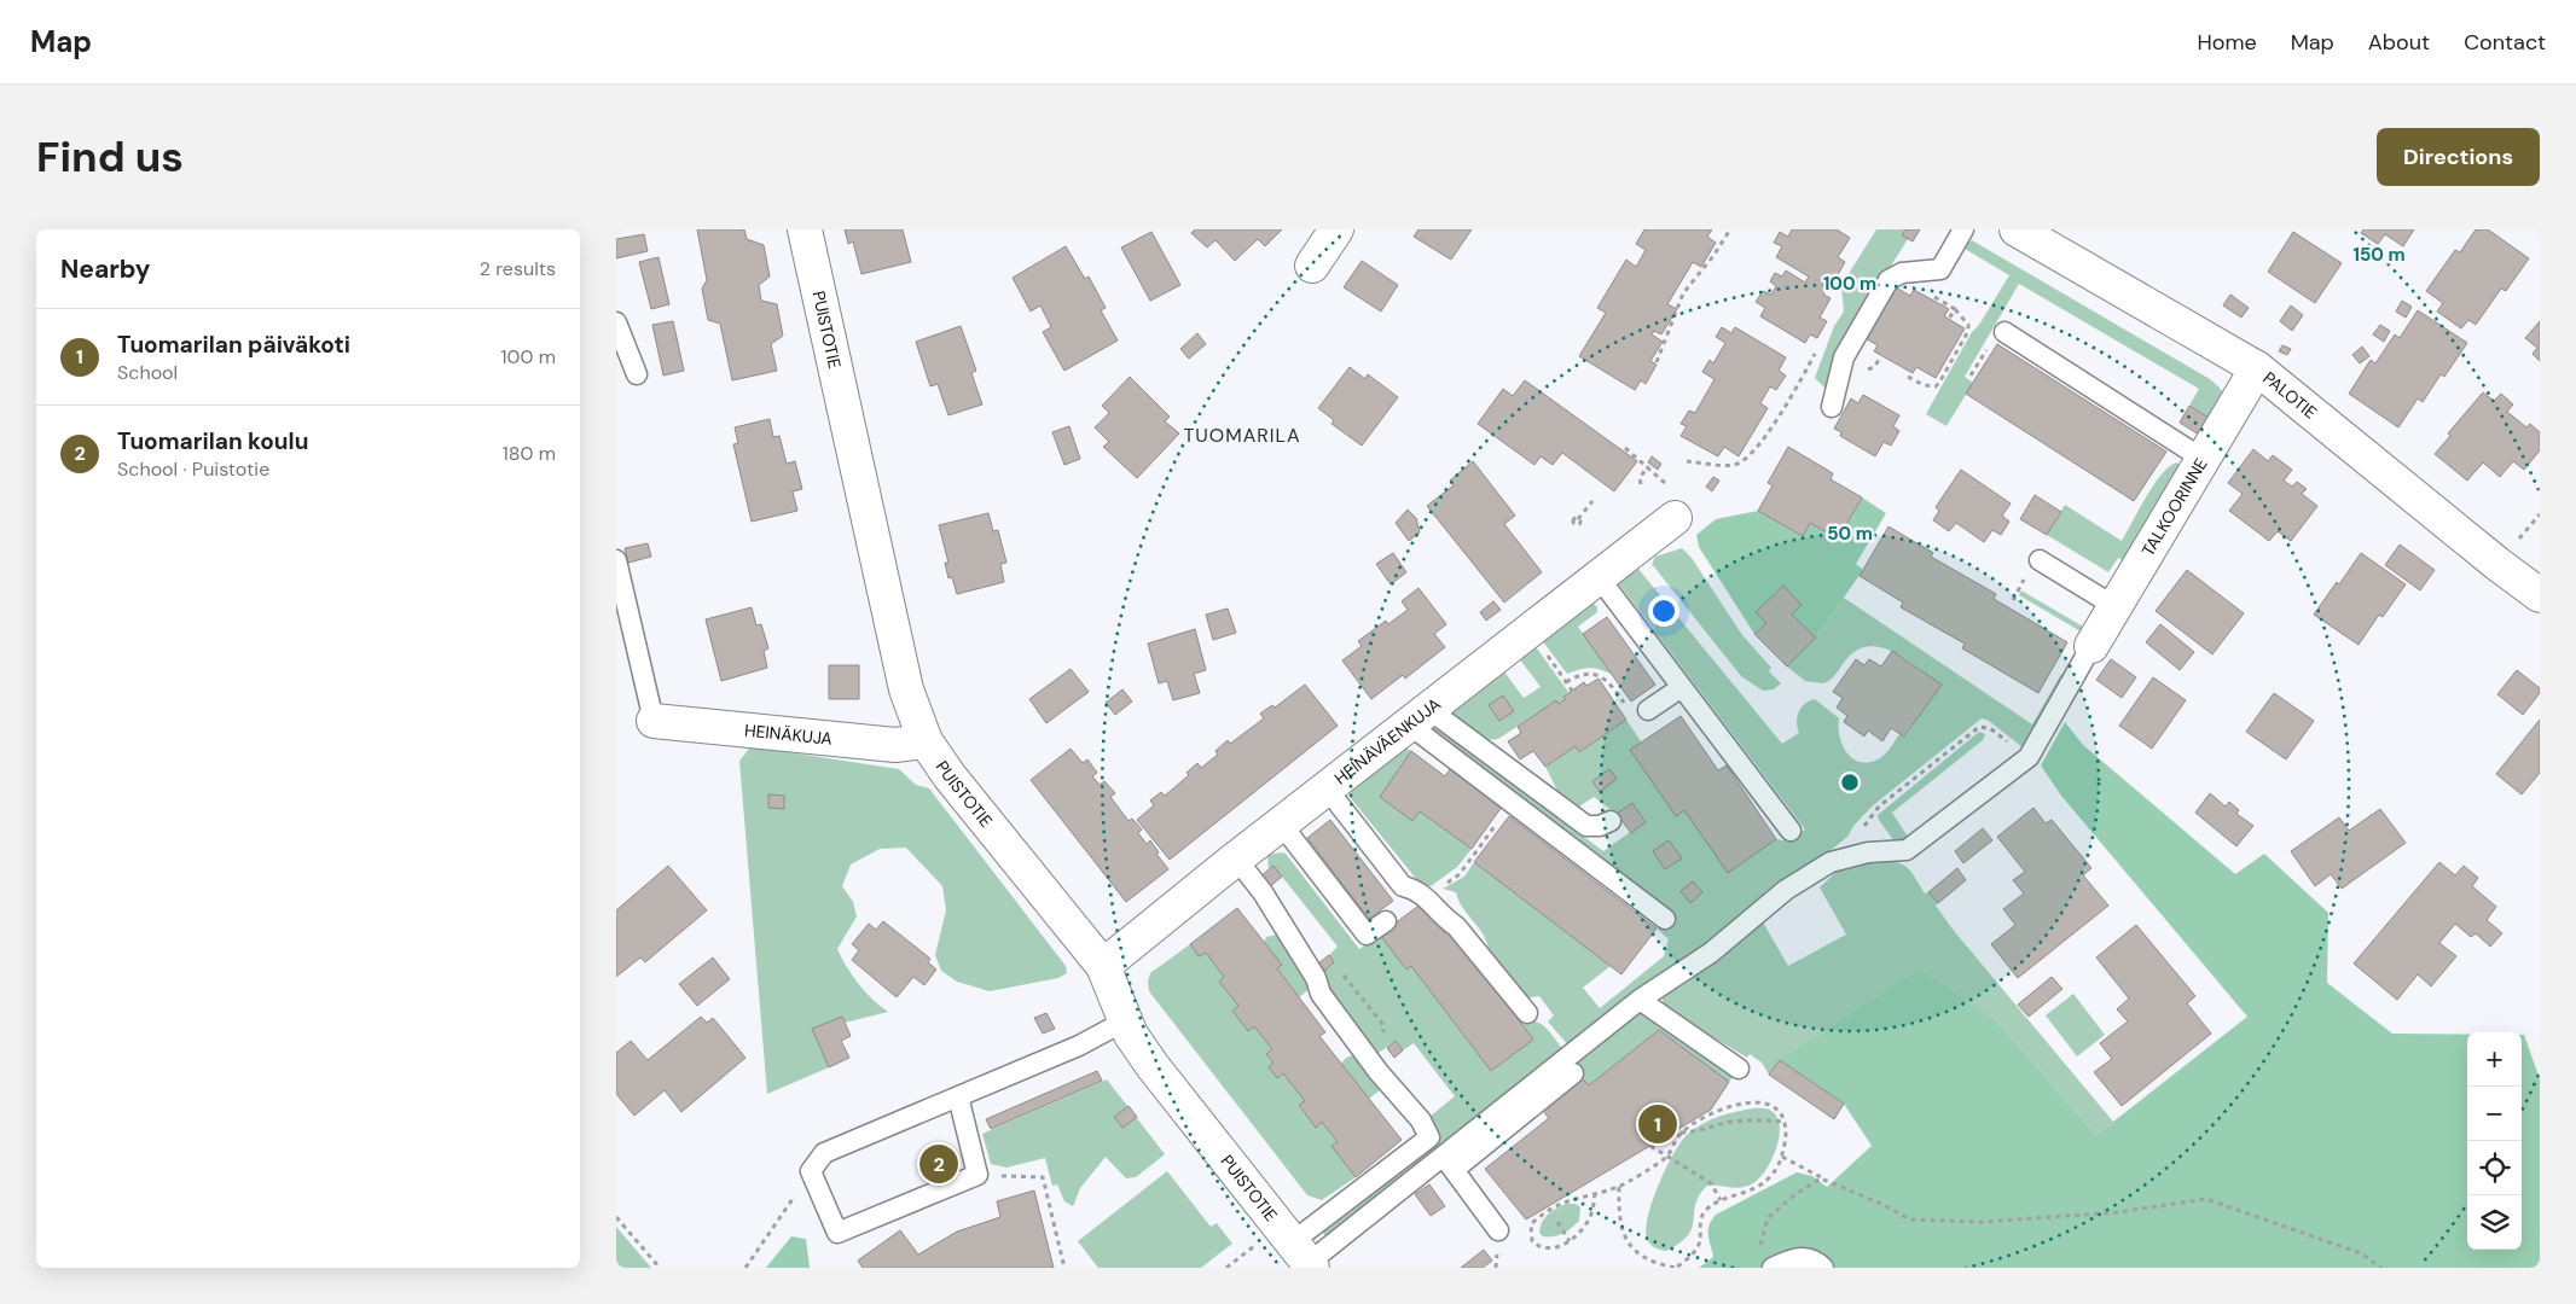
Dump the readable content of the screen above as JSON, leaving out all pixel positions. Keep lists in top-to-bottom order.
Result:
{
  "streets": {
    "street": [
      "PUISTOTIE",
      "PALOTIE",
      "TALKOORINNE",
      "HEINÄKUJA",
      "HEINÄVÄENKUJA"
    ]
  },
  "crossings": [
    ["PUISTOTIE", "HEINÄKUJA"],
    ["PUISTOTIE", "HEINÄVÄENKUJA"],
    ["PALOTIE", "TALKOORINNE"]
  ],
  "districts": ["TUOMARILA"],
  "page": {
    "header": "Map",
    "nav": [
      "Home",
      "Map",
      "About",
      "Contact"
    ],
    "buttons": "Directions",
    "title": "Find us",
    "heading": ["Nearby", "2 results"],
    "list": [
      {
        "mark": "1",
        "name": "Tuomarilan päiväkoti",
        "note": "School",
        "value": "100 m"
      },
      {
        "mark": "2",
        "name": "Tuomarilan koulu",
        "note": "School · Puistotie",
        "value": "180 m"
      }
    ],
    "map_buttons": ["+", "−"],
    "pins": ["1", "2"]
  },
  "rings": ["150 m", "100 m", "50 m"]
}
